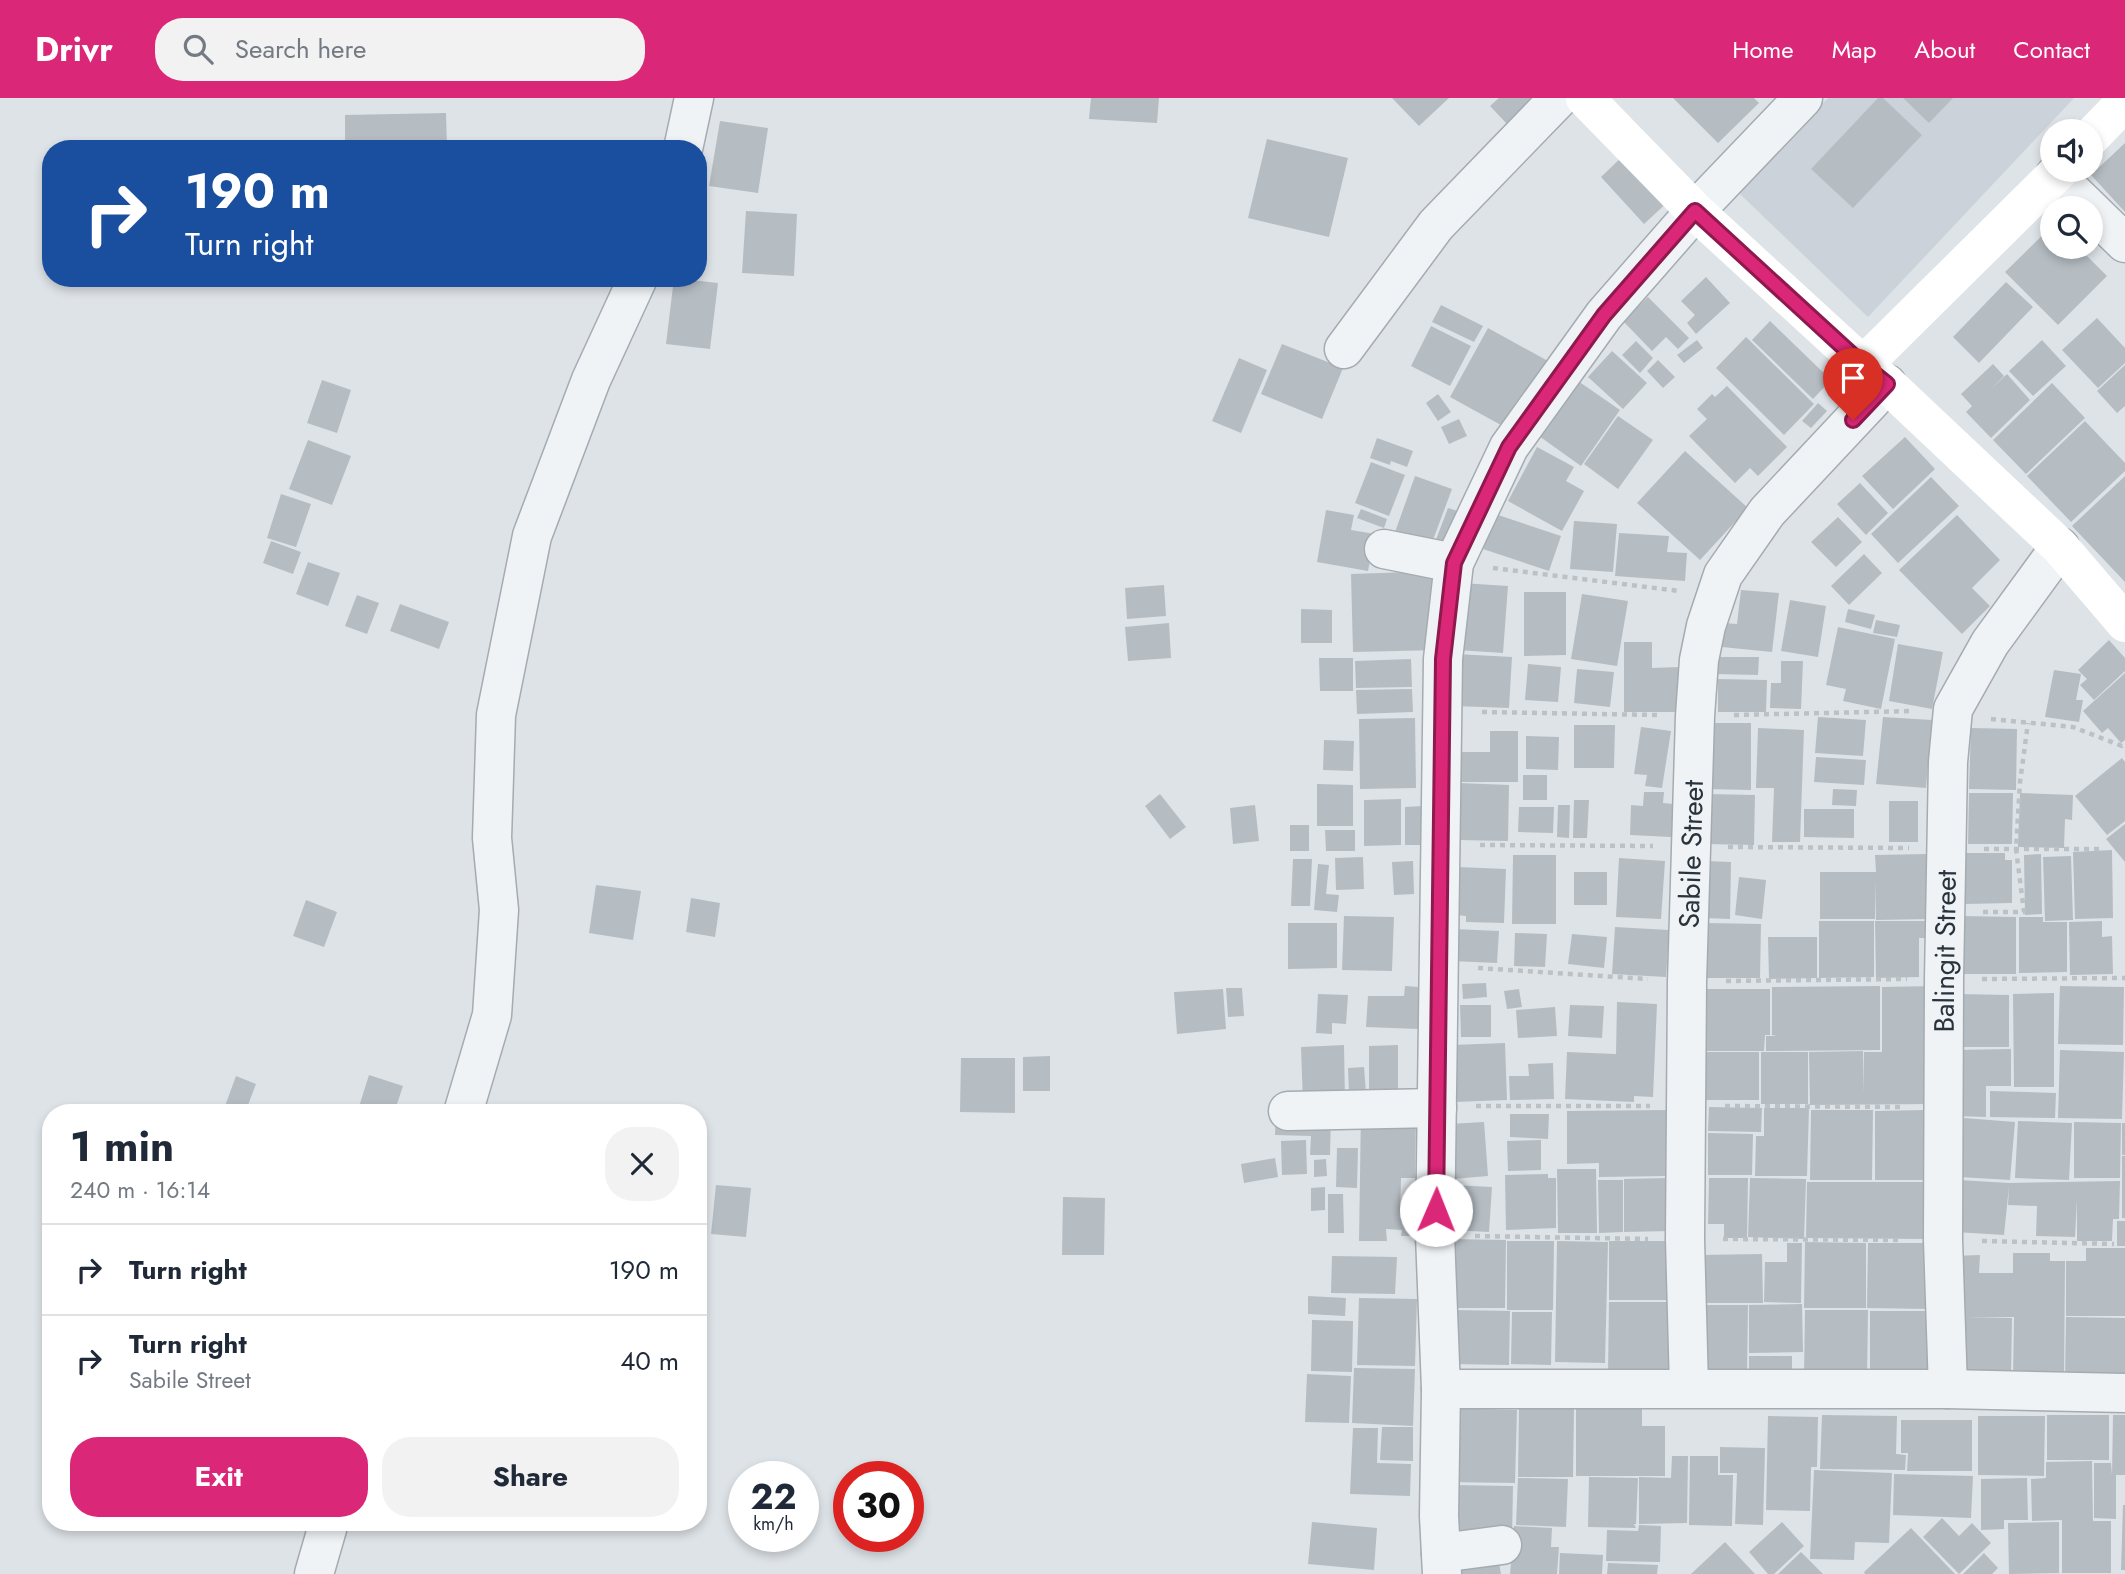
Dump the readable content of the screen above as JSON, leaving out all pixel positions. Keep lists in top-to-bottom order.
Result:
{
  "streets": {
    "street": ["Sabile Street", "Balingit Street"]
  },
  "page": {
    "header": "Drivr",
    "search": "Search here",
    "nav": [
      "Home",
      "Map",
      "About",
      "Contact"
    ],
    "turn": ["190 m", "Turn right"],
    "heading": ["1 min", "240 m · 16:14"],
    "list": [
      {
        "name": "Turn right",
        "value": "190 m"
      },
      {
        "name": "Turn right",
        "note": "Sabile Street",
        "value": "40 m"
      }
    ],
    "buttons": ["Exit", "Share"],
    "speed": "22 km/h",
    "limit": "30"
  }
}
